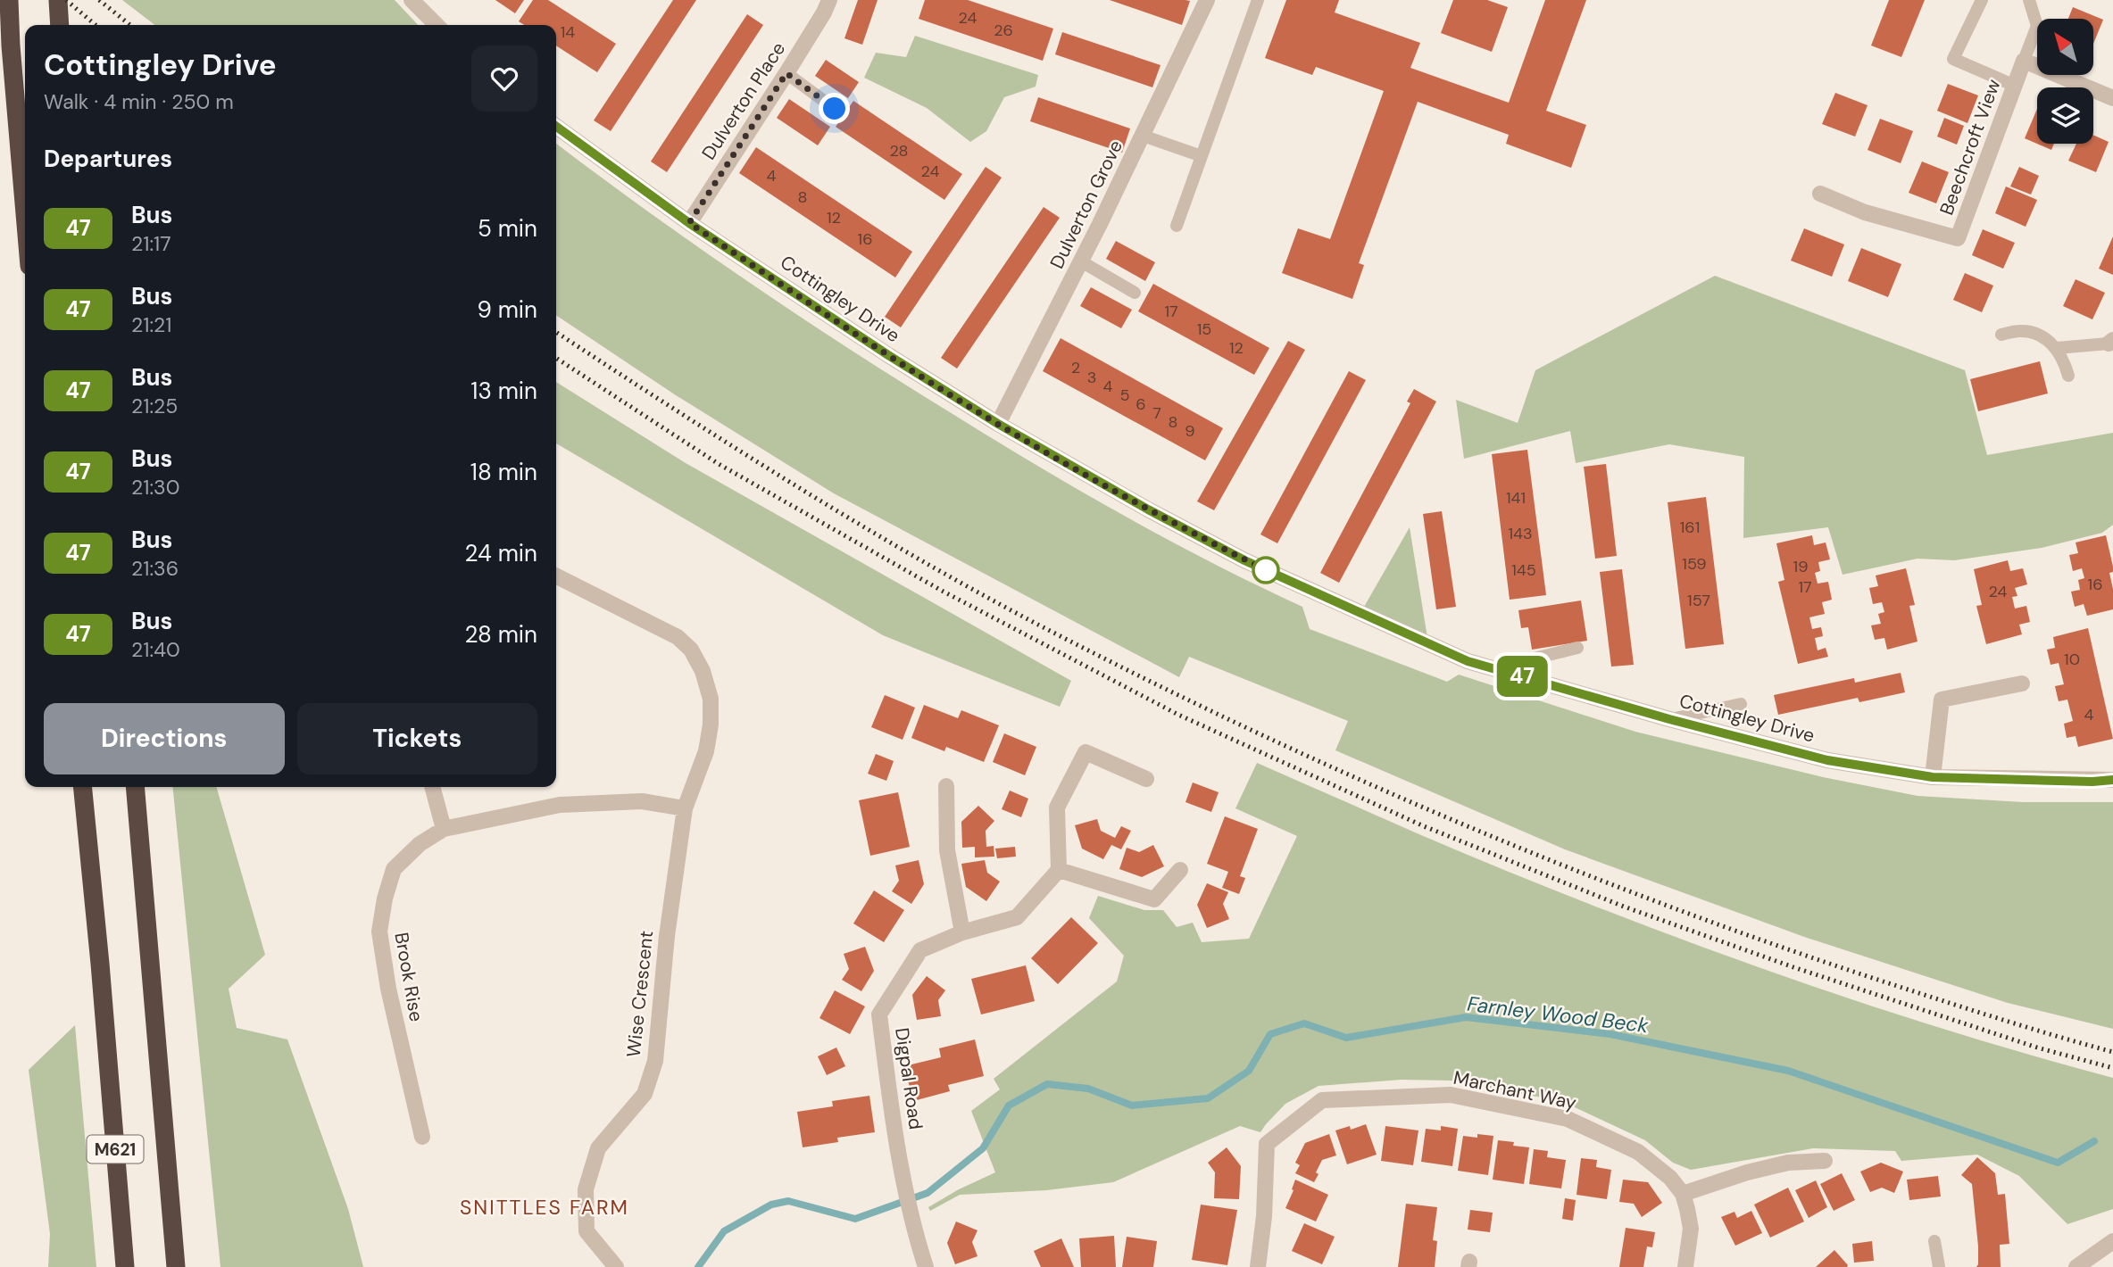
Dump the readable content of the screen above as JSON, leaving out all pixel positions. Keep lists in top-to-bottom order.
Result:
{
  "streets": {
    "highway": ["M621"],
    "street": [
      "Dulverton Place",
      "Beechcroft View",
      "Dulverton Grove",
      "Cottingley Drive",
      "Brook Rise",
      "Wise Crescent",
      "Digpal Road",
      "Marchant Way"
    ]
  },
  "crossings": [
    ["Dulverton Place", "Cottingley Drive"],
    ["Dulverton Grove", "Cottingley Drive"],
    ["Brook Rise", "Wise Crescent"]
  ],
  "districts": ["SNITTLES FARM"],
  "water": ["Farnley Wood Beck"],
  "lines": ["bus line 47"],
  "house_numbers": [
    "24",
    "26",
    "14",
    "28",
    "24",
    "4",
    "8",
    "12",
    "16",
    "17",
    "15",
    "12",
    "2",
    "3",
    "4",
    "5",
    "6",
    "7",
    "8",
    "9",
    "141",
    "161",
    "143",
    "159",
    "19",
    "145",
    "16",
    "17",
    "24",
    "157",
    "10",
    "4"
  ],
  "north": "top left",
  "page": {
    "on_map": "47",
    "heading": [
      ["Cottingley Drive", "Walk · 4 min · 250 m"],
      "Departures"
    ],
    "list": [
      {
        "mark": "47",
        "name": "Bus",
        "note": "21:17",
        "value": "5 min"
      },
      {
        "mark": "47",
        "name": "Bus",
        "note": "21:21",
        "value": "9 min"
      },
      {
        "mark": "47",
        "name": "Bus",
        "note": "21:25",
        "value": "13 min"
      },
      {
        "mark": "47",
        "name": "Bus",
        "note": "21:30",
        "value": "18 min"
      },
      {
        "mark": "47",
        "name": "Bus",
        "note": "21:36",
        "value": "24 min"
      },
      {
        "mark": "47",
        "name": "Bus",
        "note": "21:40",
        "value": "28 min"
      }
    ],
    "buttons": ["Directions", "Tickets"]
  }
}
